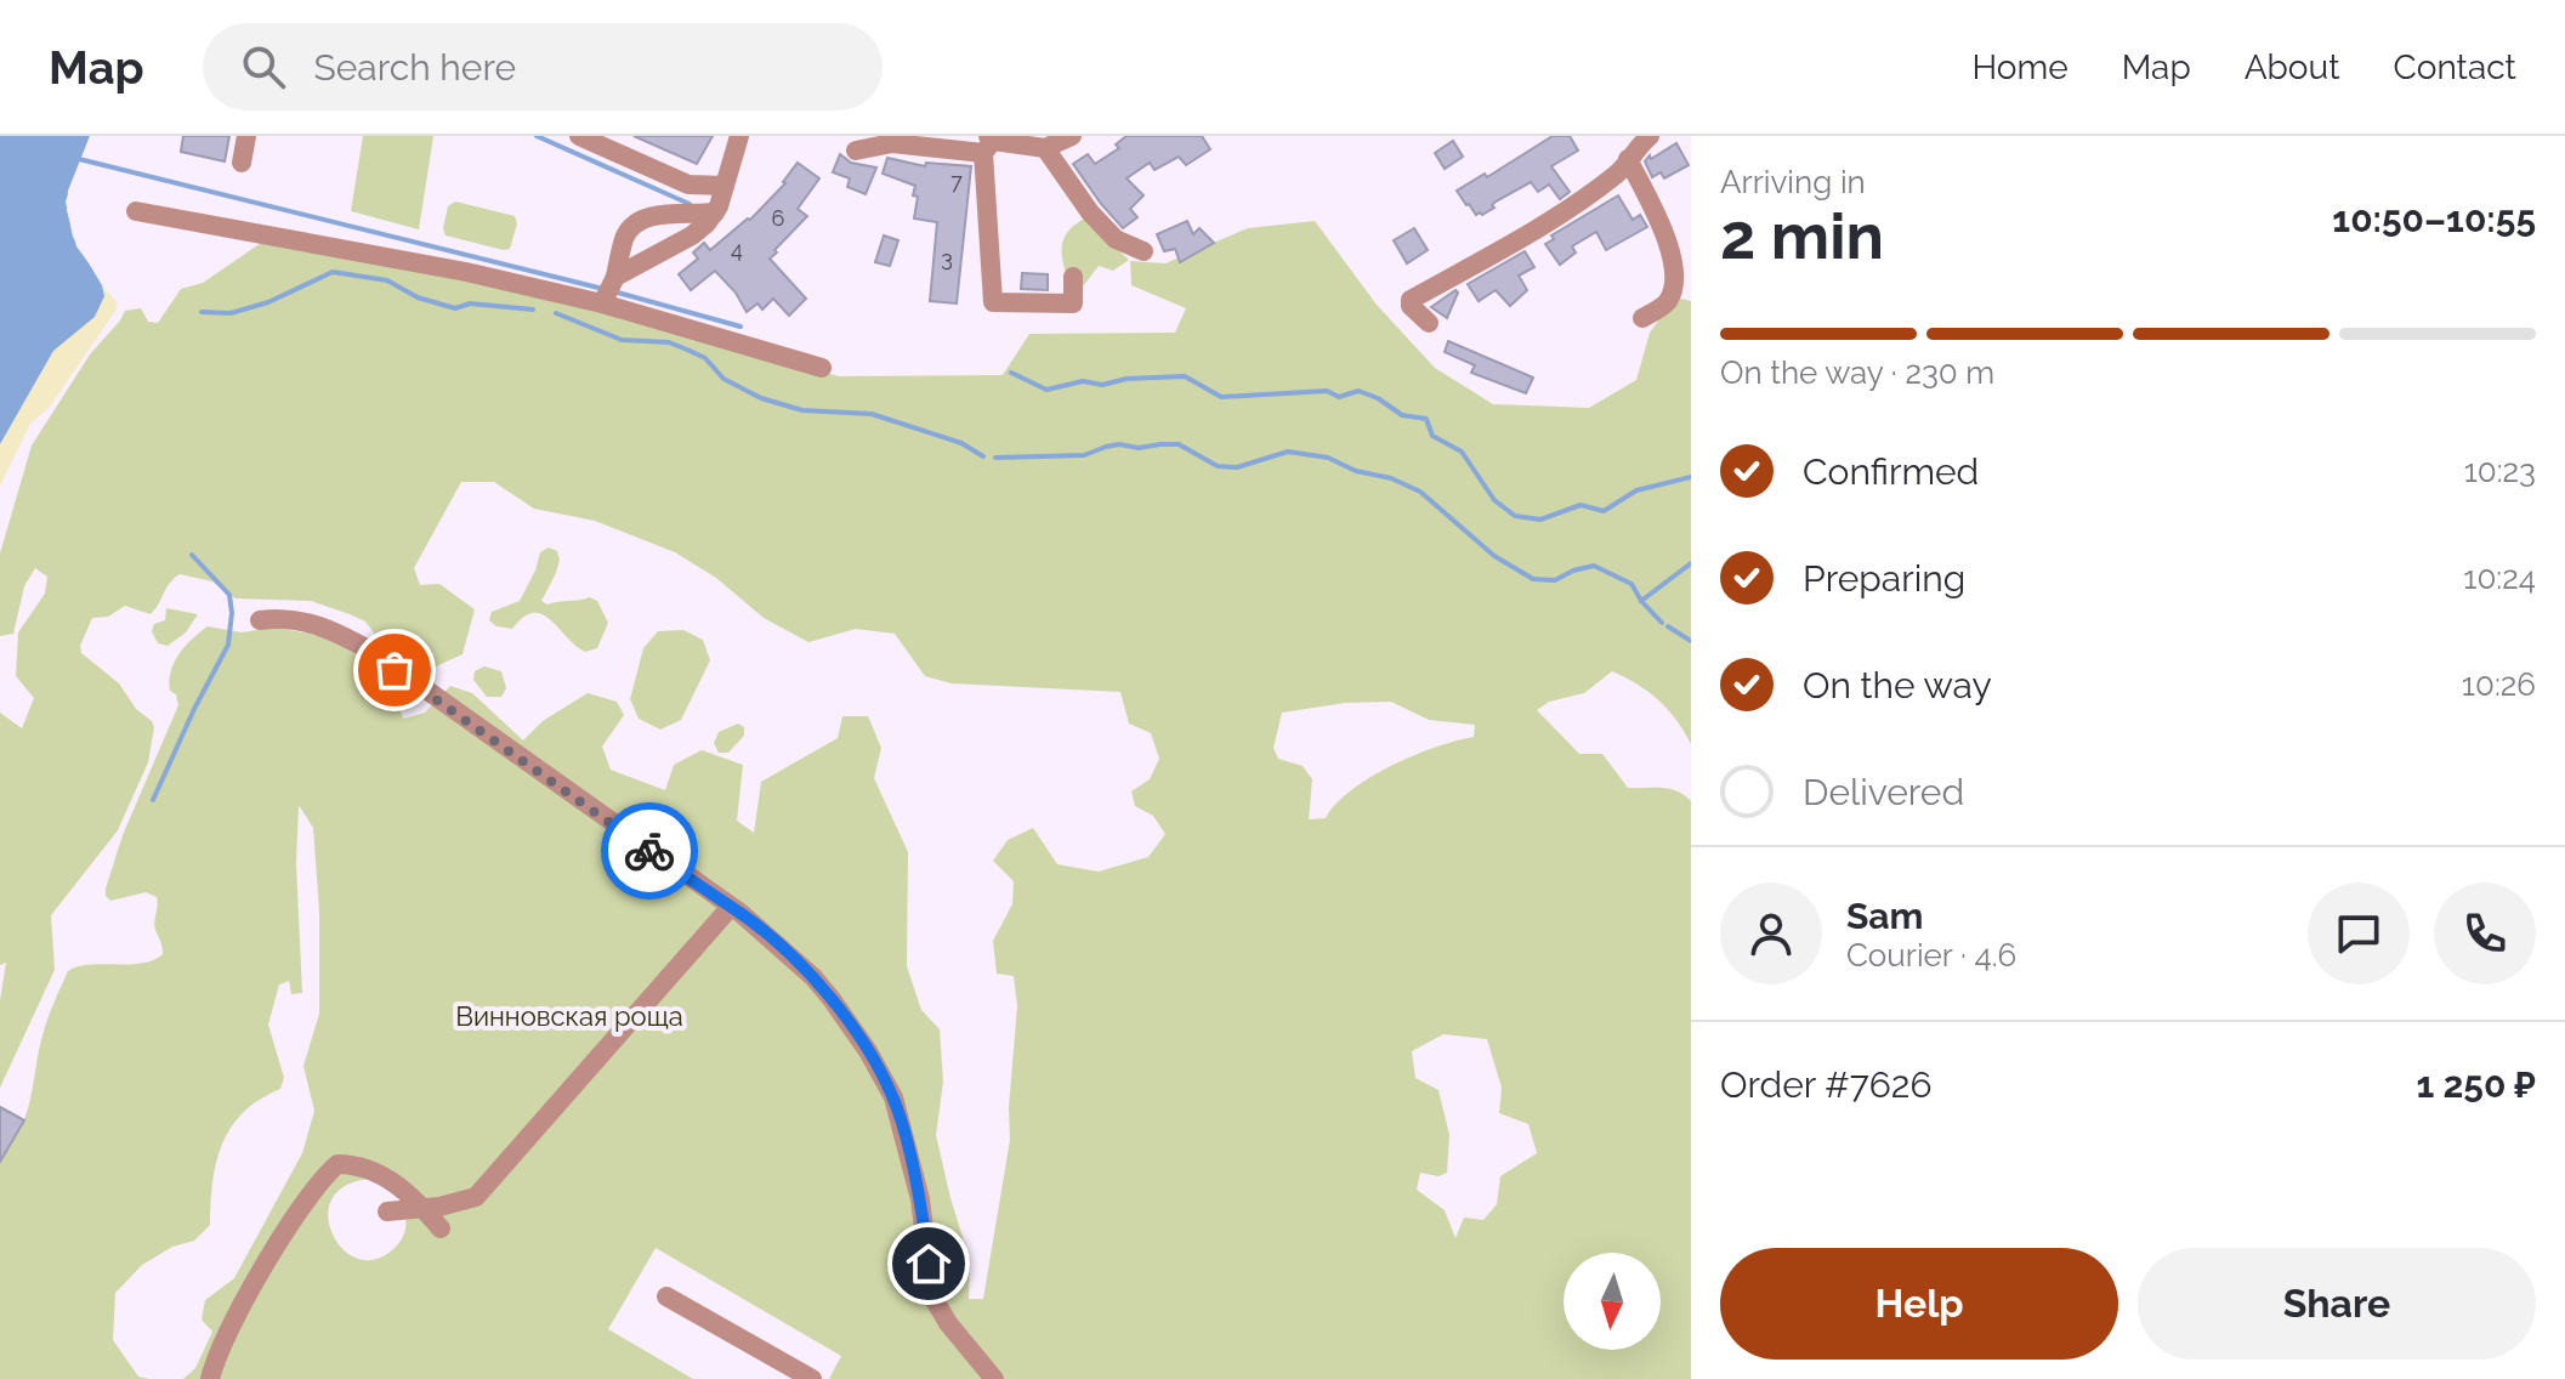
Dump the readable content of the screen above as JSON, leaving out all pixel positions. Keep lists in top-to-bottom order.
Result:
{
  "parks": ["Винновская роща"],
  "house_numbers": [
    "7",
    "6",
    "4",
    "3"
  ],
  "north": "bottom",
  "page": {
    "header": "Map",
    "search": "Search here",
    "nav": [
      "Home",
      "Map",
      "About",
      "Contact"
    ],
    "heading": ["2 min", "Arriving in", "10:50–10:55"],
    "panel": [
      "Sam",
      "Courier · 4.6",
      "Order #7626",
      "1 250 ₽"
    ],
    "bar": "On the way · 230 m",
    "list": [
      ["Confirmed", "10:23"],
      ["Preparing", "10:24"],
      ["On the way", "10:26"],
      "Delivered"
    ],
    "buttons": ["Help", "Share"]
  }
}
